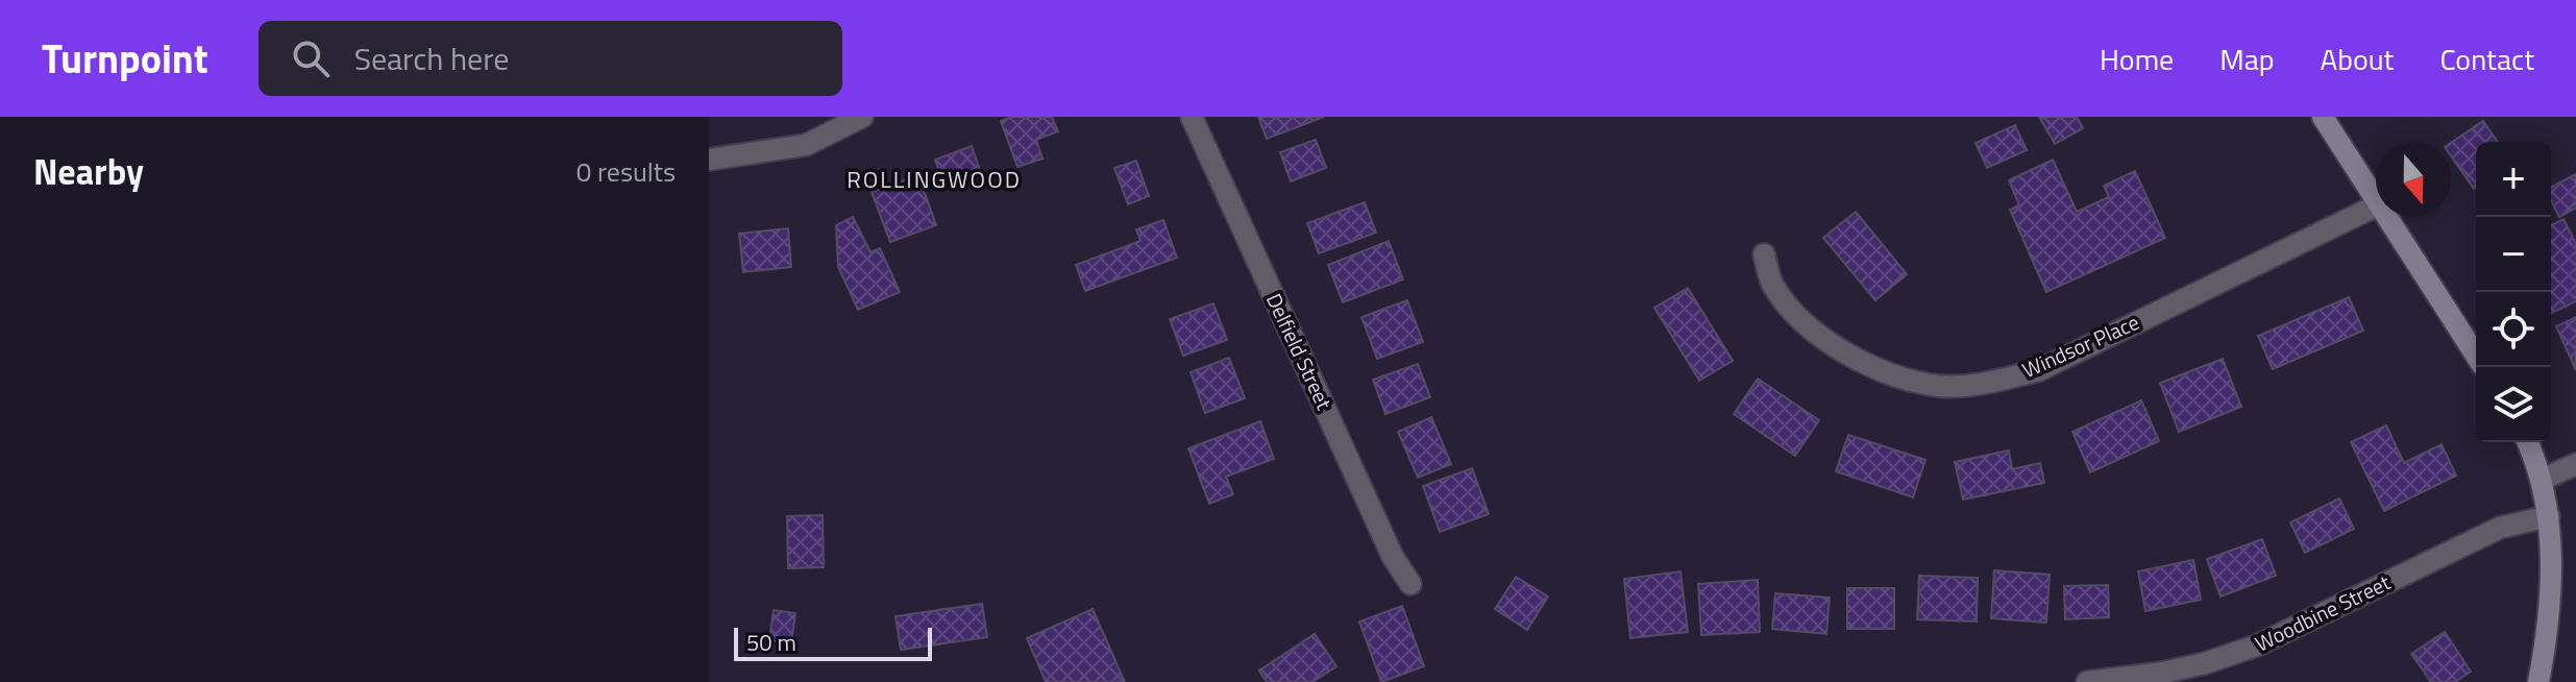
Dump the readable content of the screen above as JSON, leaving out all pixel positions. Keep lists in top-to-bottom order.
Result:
{
  "streets": {
    "street": ["Windsor Place", "Delfield Street", "Woodbine Street"]
  },
  "districts": ["ROLLINGWOOD"],
  "scale_bar": "50 m",
  "north": "bottom",
  "page": {
    "header": "Turnpoint",
    "search": "Search here",
    "nav": [
      "Home",
      "Map",
      "About",
      "Contact"
    ],
    "heading": ["Nearby", "0 results"],
    "map_buttons": ["+", "−"],
    "scale": "50 m"
  }
}
